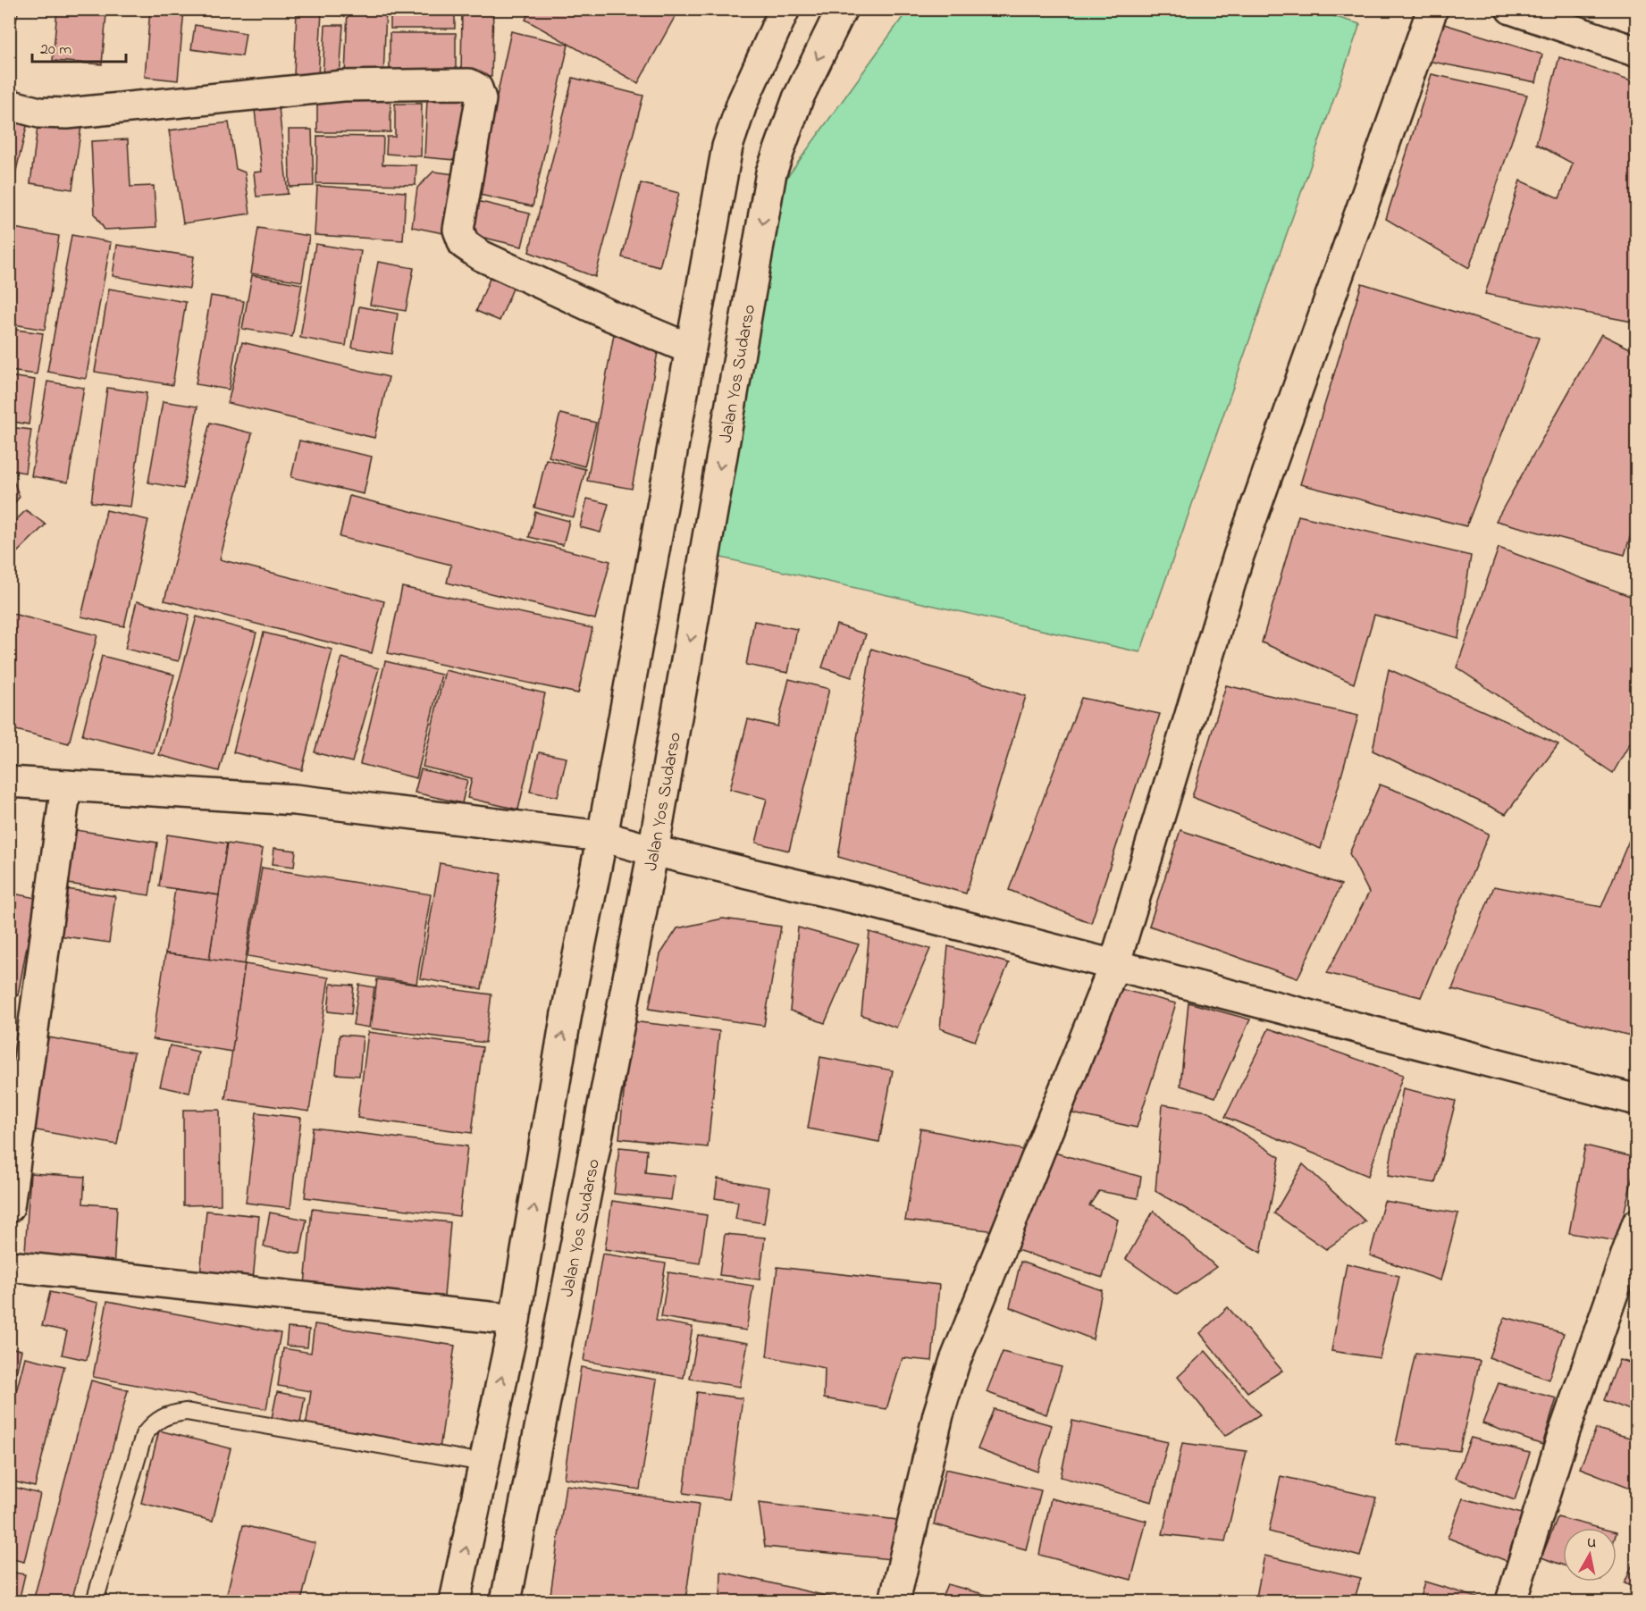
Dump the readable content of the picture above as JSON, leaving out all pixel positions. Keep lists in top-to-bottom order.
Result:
{
  "streets": {
    "main road": ["Jalan Yos Sudarso"]
  },
  "scale_bar": "20 m",
  "north": "top"
}
